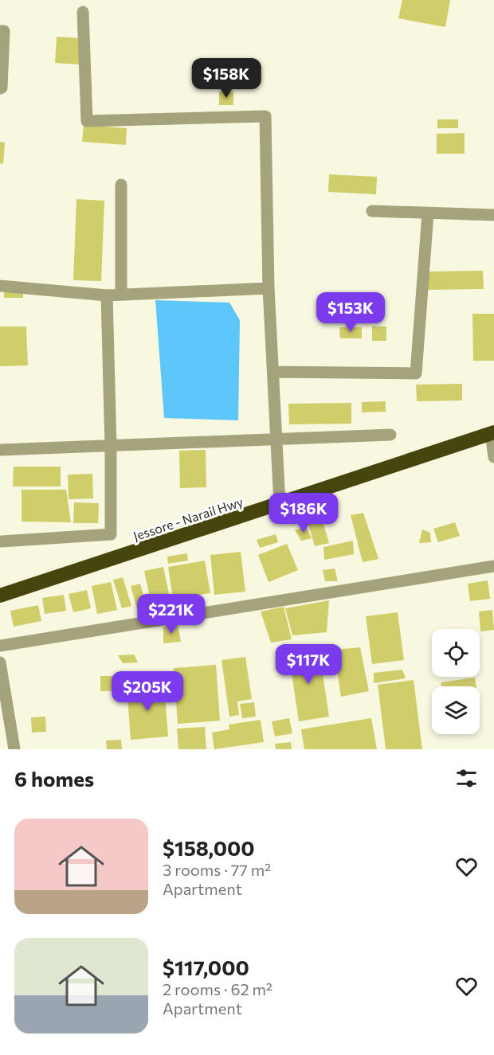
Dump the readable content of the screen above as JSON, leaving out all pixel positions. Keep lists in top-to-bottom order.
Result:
{
  "streets": {
    "highway": ["Jessore - Narail Hwy"]
  },
  "page": {
    "price": [
      "$158K",
      "$153K",
      "$186K",
      "$221K",
      "$117K",
      "$205K"
    ],
    "heading": "6 homes",
    "list": [
      {
        "name": "$158,000",
        "note": "3 rooms · 77 m² · Apartment"
      },
      {
        "name": "$117,000",
        "note": "2 rooms · 62 m² · Apartment"
      }
    ]
  }
}
